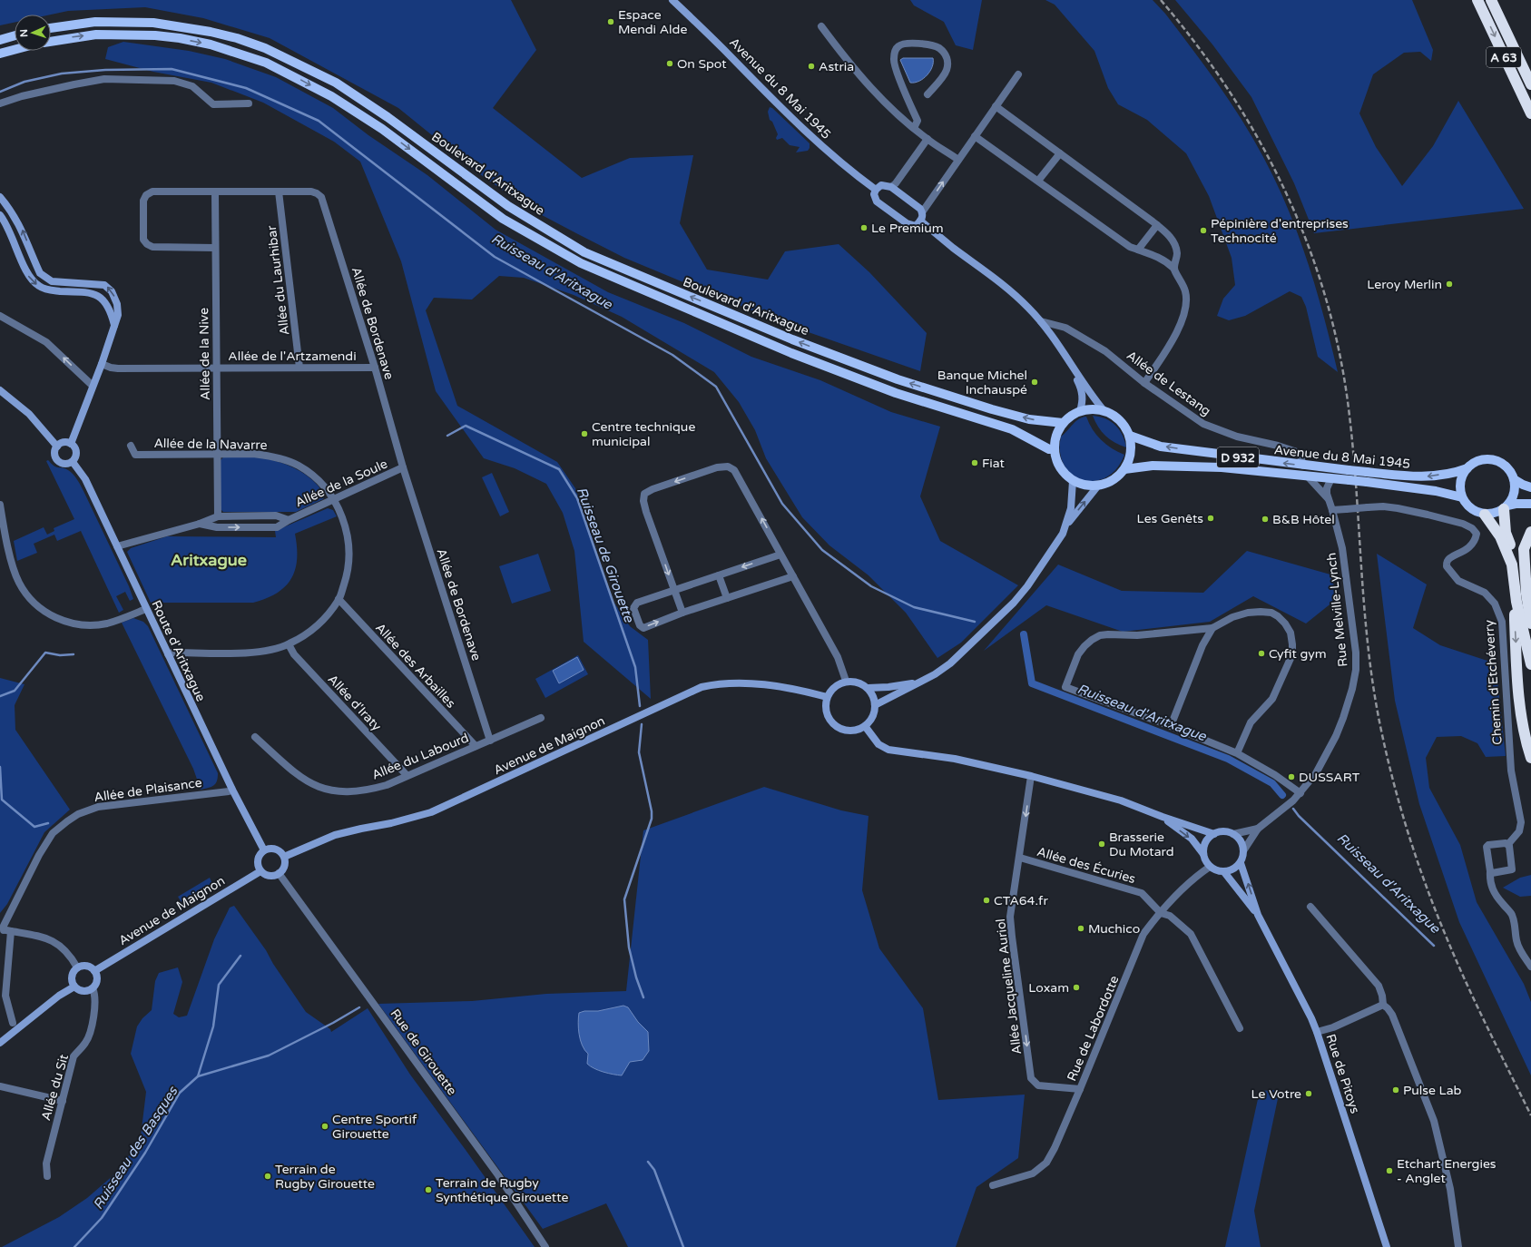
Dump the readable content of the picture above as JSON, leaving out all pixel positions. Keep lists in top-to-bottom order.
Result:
{
  "streets": {
    "highway": ["A 63"],
    "main road": ["Avenue du 8 Mai 1945", "Boulevard d'Aritxague", "D 932"],
    "street": [
      "Allée du Laurhibar",
      "Allée de Bordenave",
      "Allée de la Nive",
      "Allée de l'Artzamendi",
      "Allée de Lestang",
      "Allée de la Navarre",
      "Allée de la Soule",
      "Rue Melville-Lynch",
      "Route d'Aritxague",
      "Allée des Arbailles",
      "Chemin d'Etchéverry",
      "Allée d'Iraty",
      "Avenue de Maignon",
      "Allée du Labourd",
      "Allée de Plaisance",
      "Allée des Écuries",
      "Allée Jacqueline Auriol",
      "Rue de Labordotte",
      "Rue de Girouette",
      "Rue de Pitoys",
      "Allée du Sit"
    ]
  },
  "crossings": [
    ["Avenue du 8 Mai 1945", "Boulevard d'Aritxague"],
    ["Avenue du 8 Mai 1945", "Allée de Lestang"],
    ["Avenue du 8 Mai 1945", "Rue Melville-Lynch"],
    ["Allée du Laurhibar", "Allée de Bordenave"],
    ["Allée du Laurhibar", "Allée de l'Artzamendi"],
    ["Allée de Bordenave", "Allée de la Nive"],
    ["Allée de Bordenave", "Allée de l'Artzamendi"],
    ["Allée de Bordenave", "Allée de la Soule"],
    ["Allée de Bordenave", "Allée du Labourd"],
    ["Allée de la Nive", "Allée de l'Artzamendi"],
    ["Allée de la Nive", "Allée de la Navarre"],
    ["Allée de la Nive", "Allée de la Soule"],
    ["Allée de la Navarre", "Allée de la Soule"],
    ["Allée de la Navarre", "Route d'Aritxague"],
    ["Allée de la Navarre", "Allée des Arbailles"],
    ["Allée de la Navarre", "Allée d'Iraty"],
    ["Allée de la Soule", "Route d'Aritxague"],
    ["Rue Melville-Lynch", "Chemin d'Etchéverry"],
    ["Route d'Aritxague", "Avenue de Maignon"],
    ["Route d'Aritxague", "Allée de Plaisance"],
    ["Route d'Aritxague", "Rue de Girouette"],
    ["Allée des Arbailles", "Allée du Labourd"],
    ["Allée d'Iraty", "Allée du Labourd"],
    ["Avenue de Maignon", "Rue de Girouette"],
    ["Avenue de Maignon", "Allée du Sit"],
    ["Allée des Écuries", "Allée Jacqueline Auriol"],
    ["Allée des Écuries", "Rue de Labordotte"],
    ["Allée Jacqueline Auriol", "Rue de Labordotte"]
  ],
  "one_way": ["Avenue du 8 Mai 1945", "Allée Jacqueline Auriol"],
  "districts": ["Aritxague"],
  "water": ["Ruisseau d'Aritxague", "Ruisseau de Girouette", "Ruisseau des Basques"],
  "places": [
    "Espace Mendi Alde",
    "On Spot",
    "Astria",
    "Le Premium",
    "Pépinière d'entreprises Technocité",
    "Leroy Merlin",
    "Banque Michel Inchauspé",
    "Centre technique municipal",
    "Fiat",
    "Les Genêts",
    "B&B Hôtel",
    "Cyfit gym",
    "DUSSART",
    "Brasserie Du Motard",
    "CTA64.fr",
    "Muchico",
    "Loxam",
    "Pulse Lab",
    "Le Votre",
    "Centre Sportif Girouette",
    "Etchart Energies - Anglet",
    "Terrain de Rugby Girouette",
    "Terrain de Rugby Synthétique Girouette"
  ],
  "north": "left"
}
